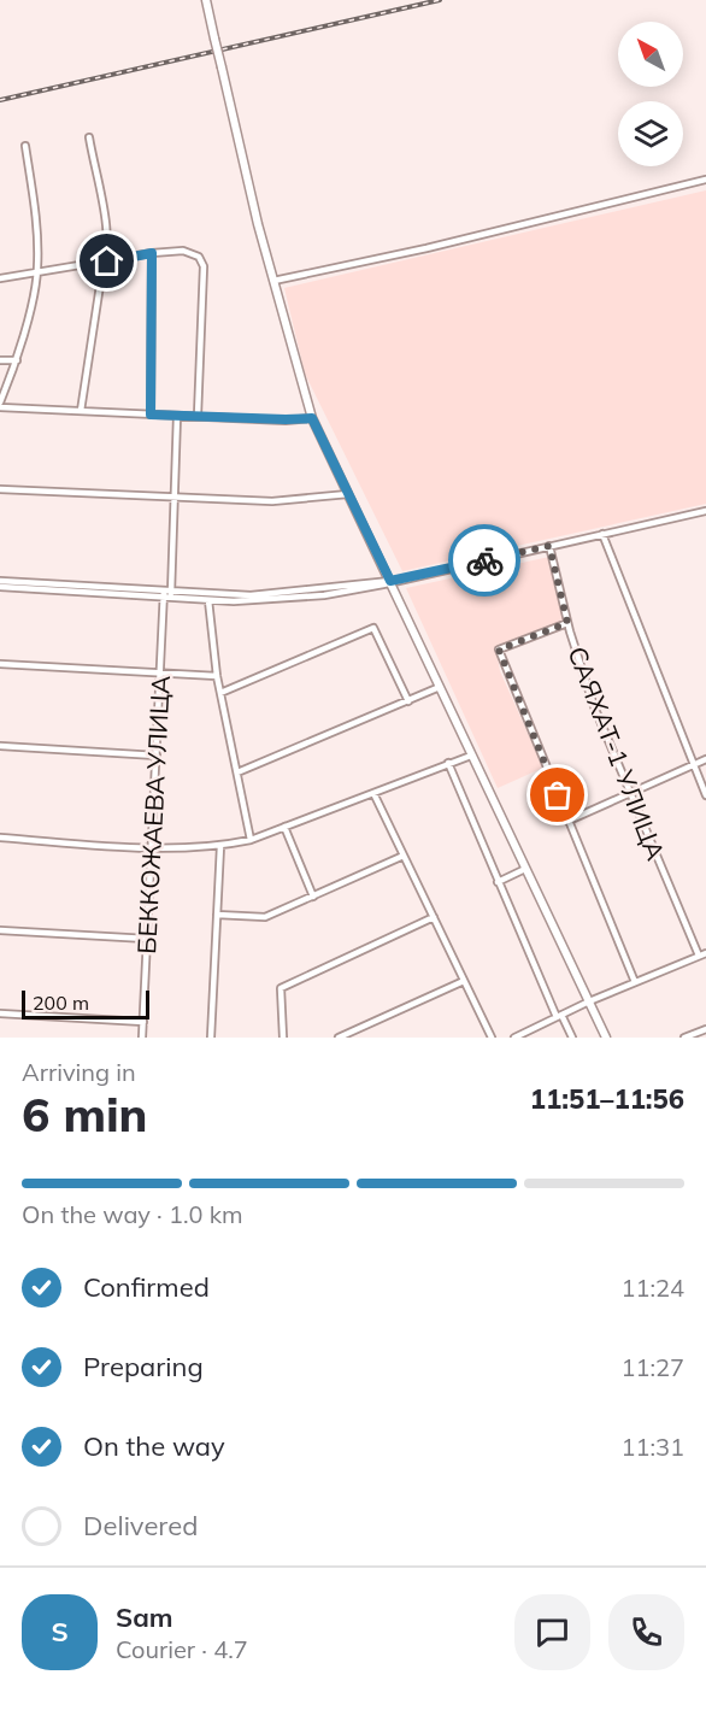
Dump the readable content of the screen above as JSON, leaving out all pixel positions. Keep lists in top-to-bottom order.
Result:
{
  "streets": {
    "street": ["САЯХАТ-1 УЛИЦА", "БЕККОЖАЕВА УЛИЦА"]
  },
  "scale_bar": "200 m",
  "north": "top left",
  "page": {
    "scale": "200 m",
    "heading": ["6 min", "Arriving in", "11:51–11:56"],
    "panel": ["Sam", "Courier · 4.7"],
    "bar": "On the way · 1.0 km",
    "list": [
      ["Confirmed", "11:24"],
      ["Preparing", "11:27"],
      ["On the way", "11:31"],
      "Delivered"
    ],
    "round": "S"
  }
}
